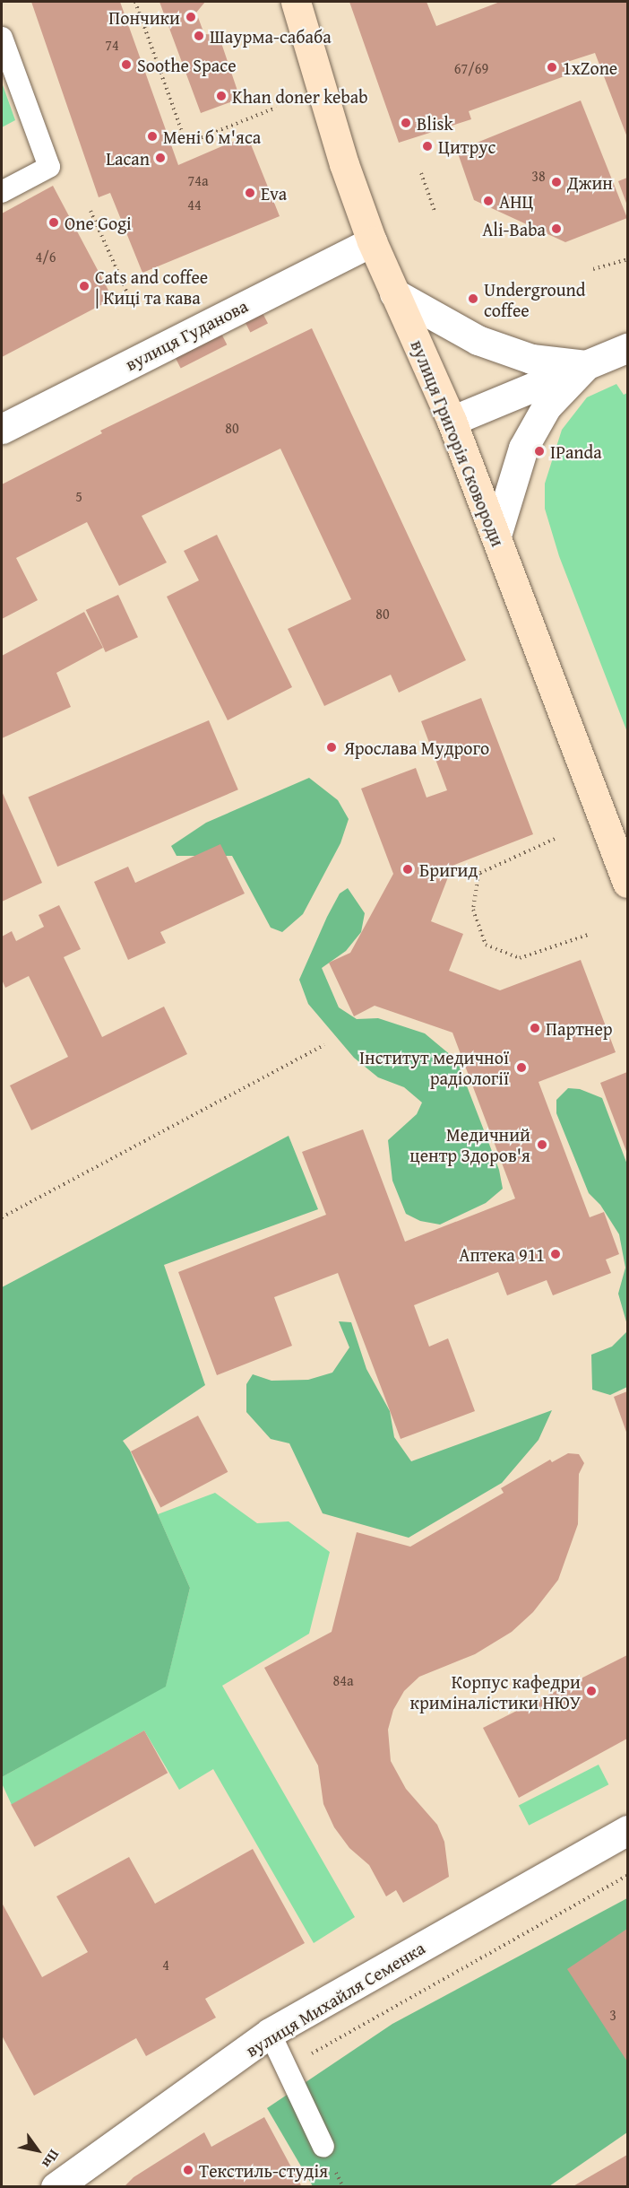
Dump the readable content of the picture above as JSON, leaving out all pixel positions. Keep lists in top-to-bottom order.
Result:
{
  "streets": {
    "main road": ["вулиця Григорія Сковороди"],
    "street": ["вулиця Гуданова", "вулиця Михайля Семенка"]
  },
  "crossings": [
    ["вулиця Гуданова", "вулиця Григорія Сковороди"]
  ],
  "places": [
    "Пончики",
    "Шаурма-сабаба",
    "Soothe Space",
    "1xZone",
    "Khan doner kebab",
    "Blisk",
    "Мені б м'яса",
    "Цитрус",
    "Lacan",
    "Джин",
    "Eva",
    "АНЦ",
    "One Gogi",
    "Ali-Baba",
    "Cats and coffee | Киці та кава",
    "Underground coffee",
    "IPanda",
    "Ярослава Мудрого",
    "Бригид",
    "Партнер",
    "Інститут медичної радіології",
    "Медичний центр Здоров'я",
    "Аптека 911",
    "Корпус кафедри криміналістики НЮУ",
    "Текстиль-студія"
  ],
  "house_numbers": [
    "74",
    "67/69",
    "38",
    "74а",
    "44",
    "4/6",
    "80",
    "5",
    "80",
    "84а",
    "4",
    "3"
  ],
  "north": "bottom right"
}
